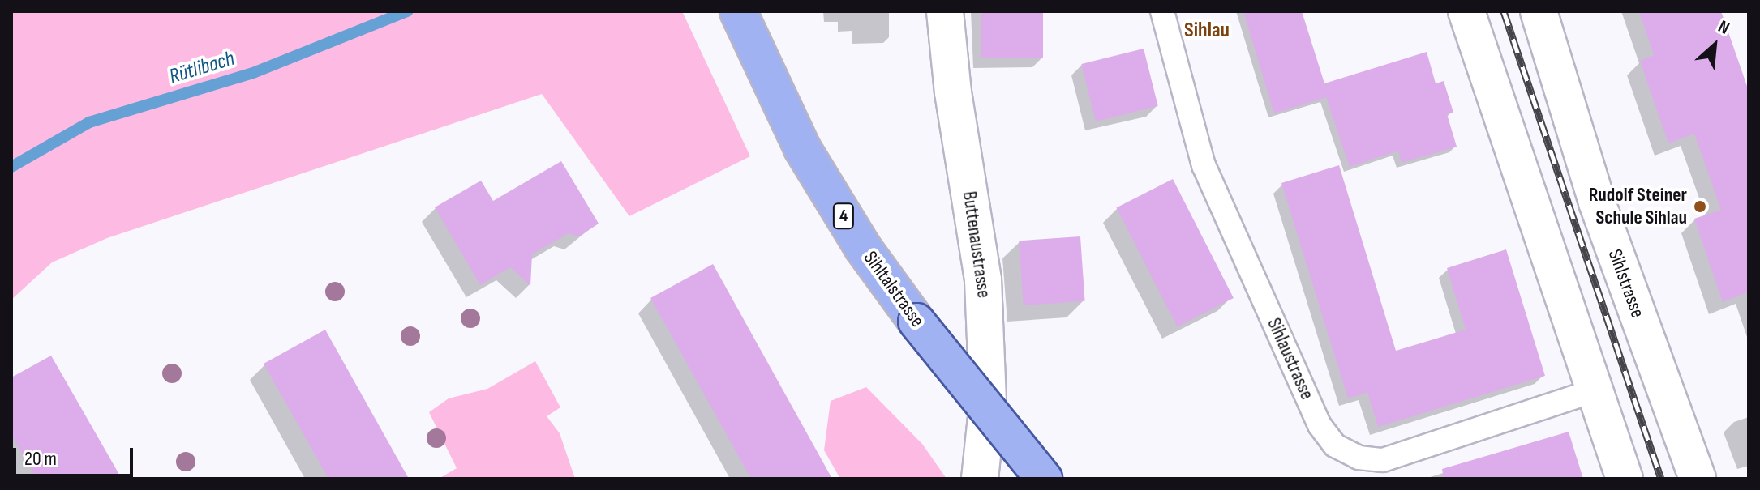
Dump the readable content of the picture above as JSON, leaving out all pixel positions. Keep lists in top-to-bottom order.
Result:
{
  "streets": {
    "main road": ["4", "Sihltalstrasse"],
    "street": ["Buttenaustrasse", "Sihlstrasse"],
    "lane": ["Sihlaustrasse"]
  },
  "districts": ["Sihlau"],
  "water": ["Rütlibach"],
  "places": ["Rudolf Steiner Schule Sihlau"],
  "scale_bar": "20 m",
  "north": "top right"
}
